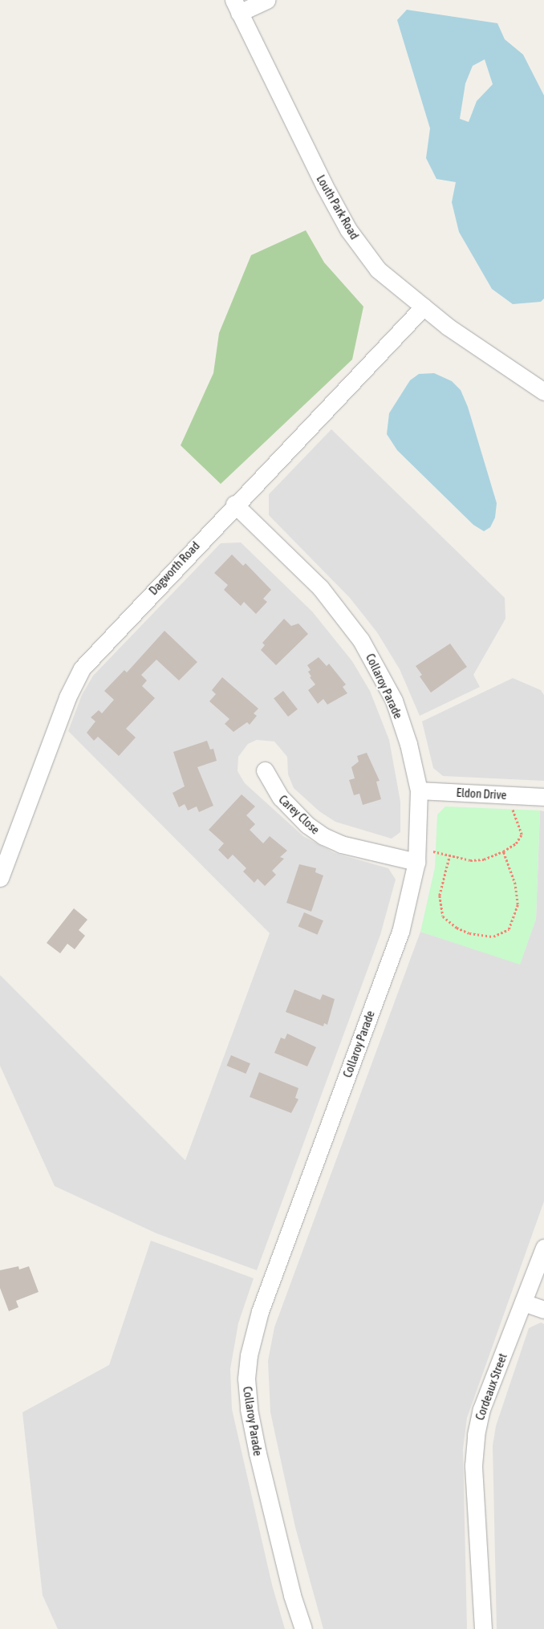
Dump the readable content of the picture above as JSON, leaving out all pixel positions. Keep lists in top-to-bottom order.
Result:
{
  "streets": {
    "street": [
      "Louth Park Road",
      "Dagworth Road",
      "Collaroy Parade",
      "Eldon Drive",
      "Carey Close",
      "Cordeaux Street"
    ]
  },
  "crossings": [
    ["Louth Park Road", "Dagworth Road"],
    ["Dagworth Road", "Collaroy Parade"],
    ["Collaroy Parade", "Eldon Drive"],
    ["Collaroy Parade", "Carey Close"]
  ]
}
